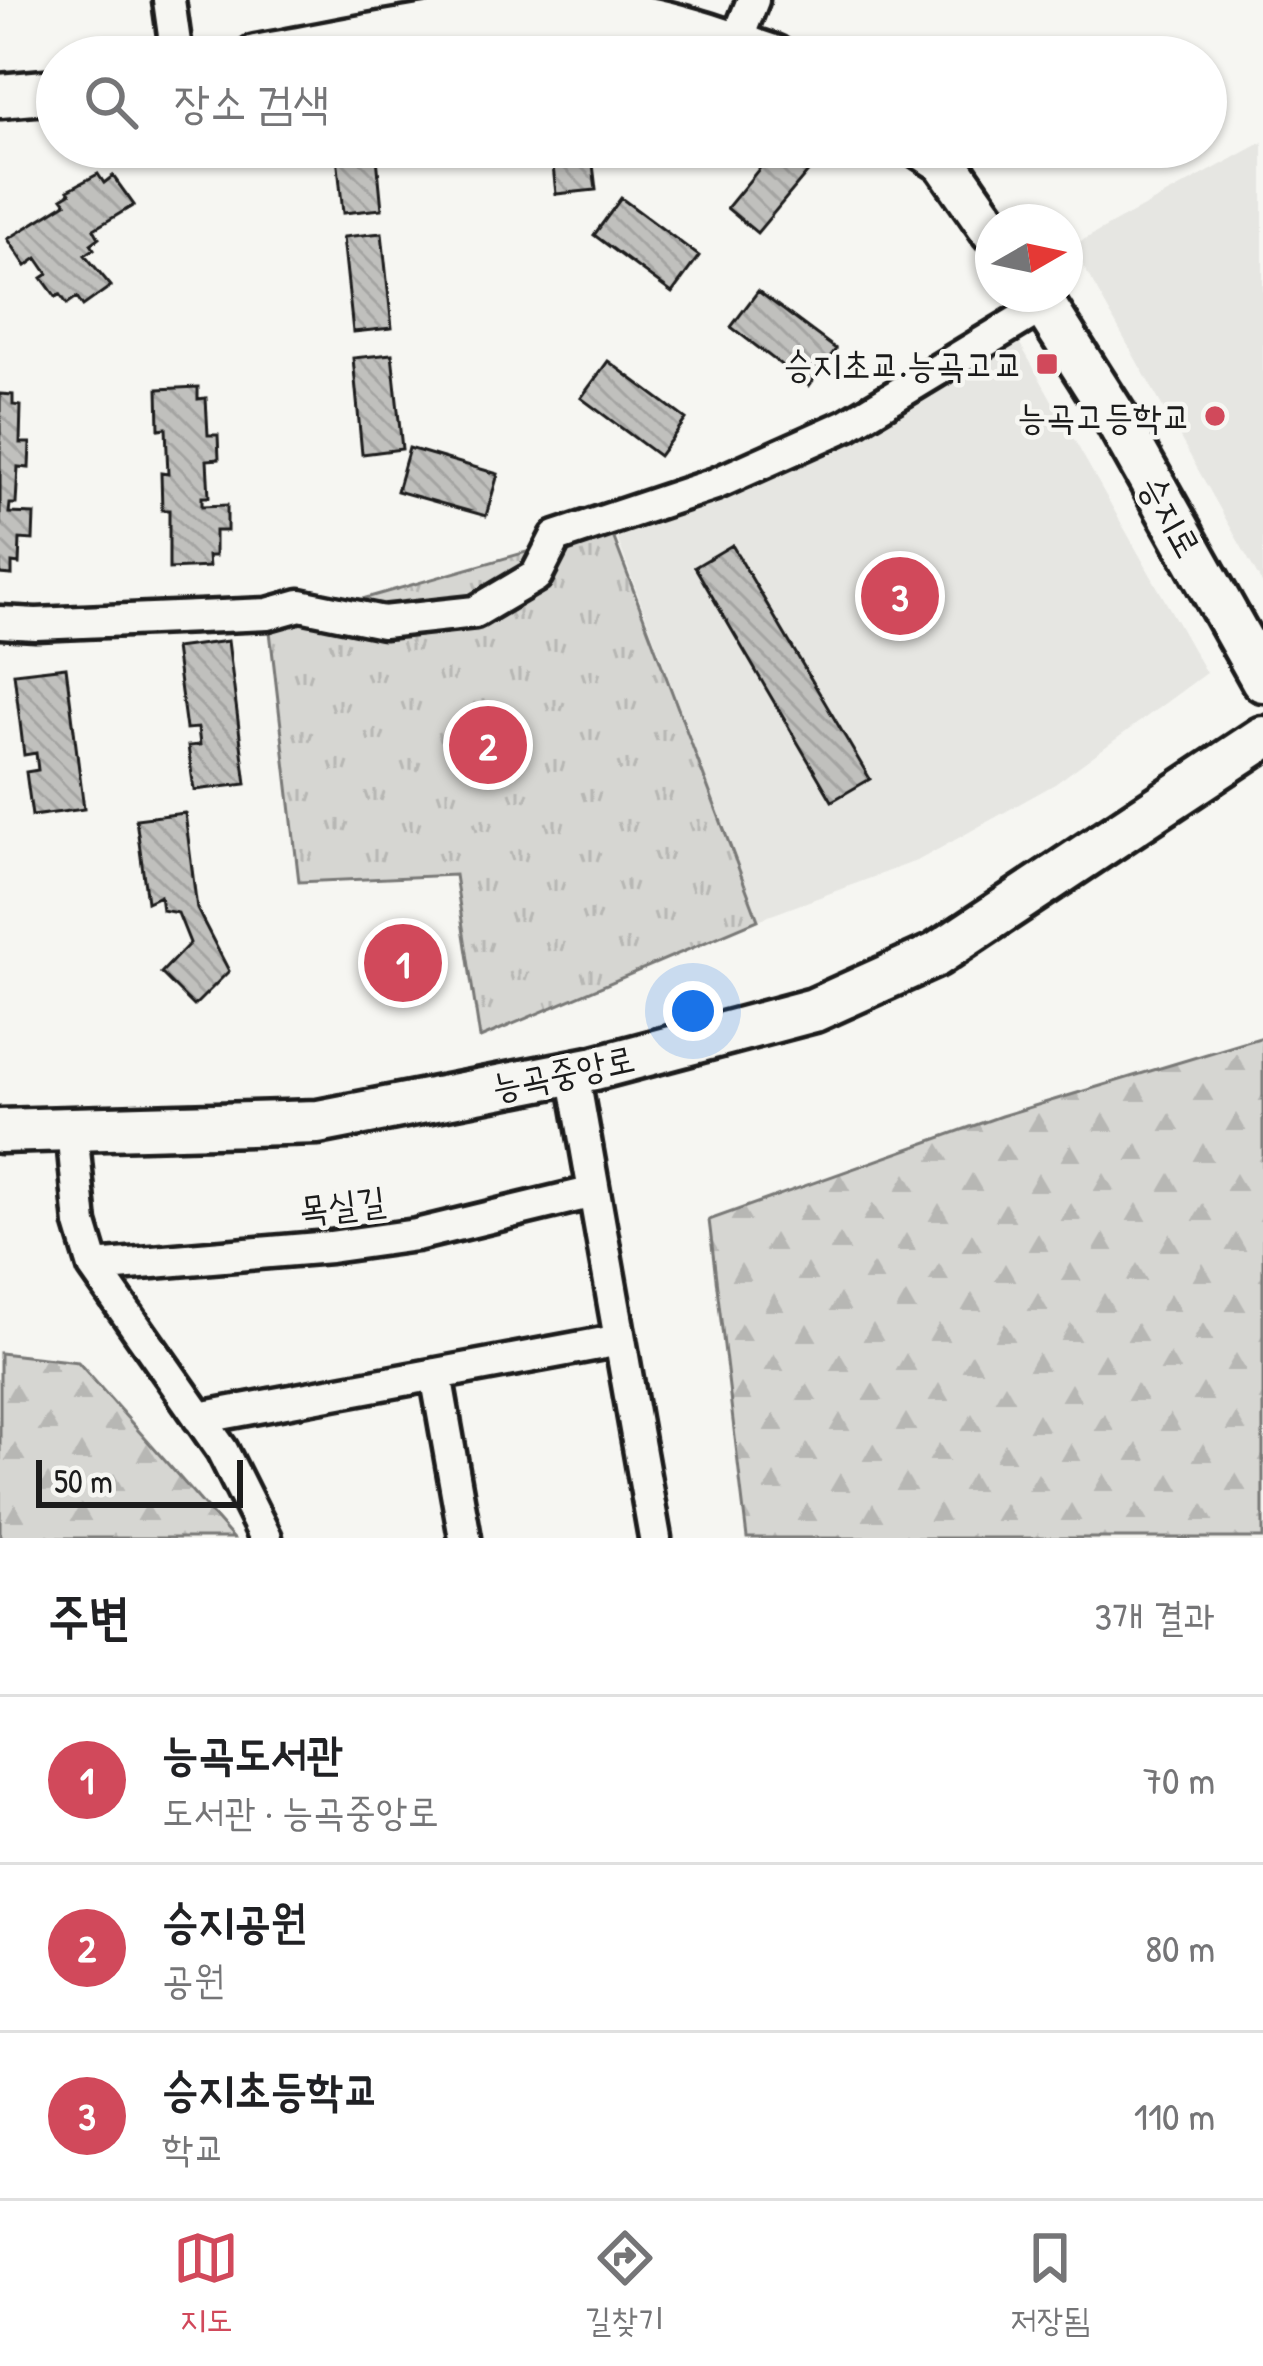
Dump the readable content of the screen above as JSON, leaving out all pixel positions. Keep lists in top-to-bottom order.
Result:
{
  "streets": {
    "street": ["승지로", "능곡중앙로", "목실길"]
  },
  "places": {
    "transit": ["승지초교.능곡고교"],
    "other": ["능곡고등학교"]
  },
  "scale_bar": "50 m",
  "north": "right",
  "page": {
    "search": "장소 검색",
    "pins": ["3", "2", "1"],
    "scale": "50 m",
    "heading": ["주변", "3개 결과"],
    "list": [
      {
        "mark": "1",
        "name": "능곡도서관",
        "note": "도서관 · 능곡중앙로",
        "value": "70 m"
      },
      {
        "mark": "2",
        "name": "승지공원",
        "note": "공원",
        "value": "80 m"
      },
      {
        "mark": "3",
        "name": "승지초등학교",
        "note": "학교",
        "value": "110 m"
      }
    ],
    "nav": ["지도", "길찾기", "저장됨"]
  }
}
